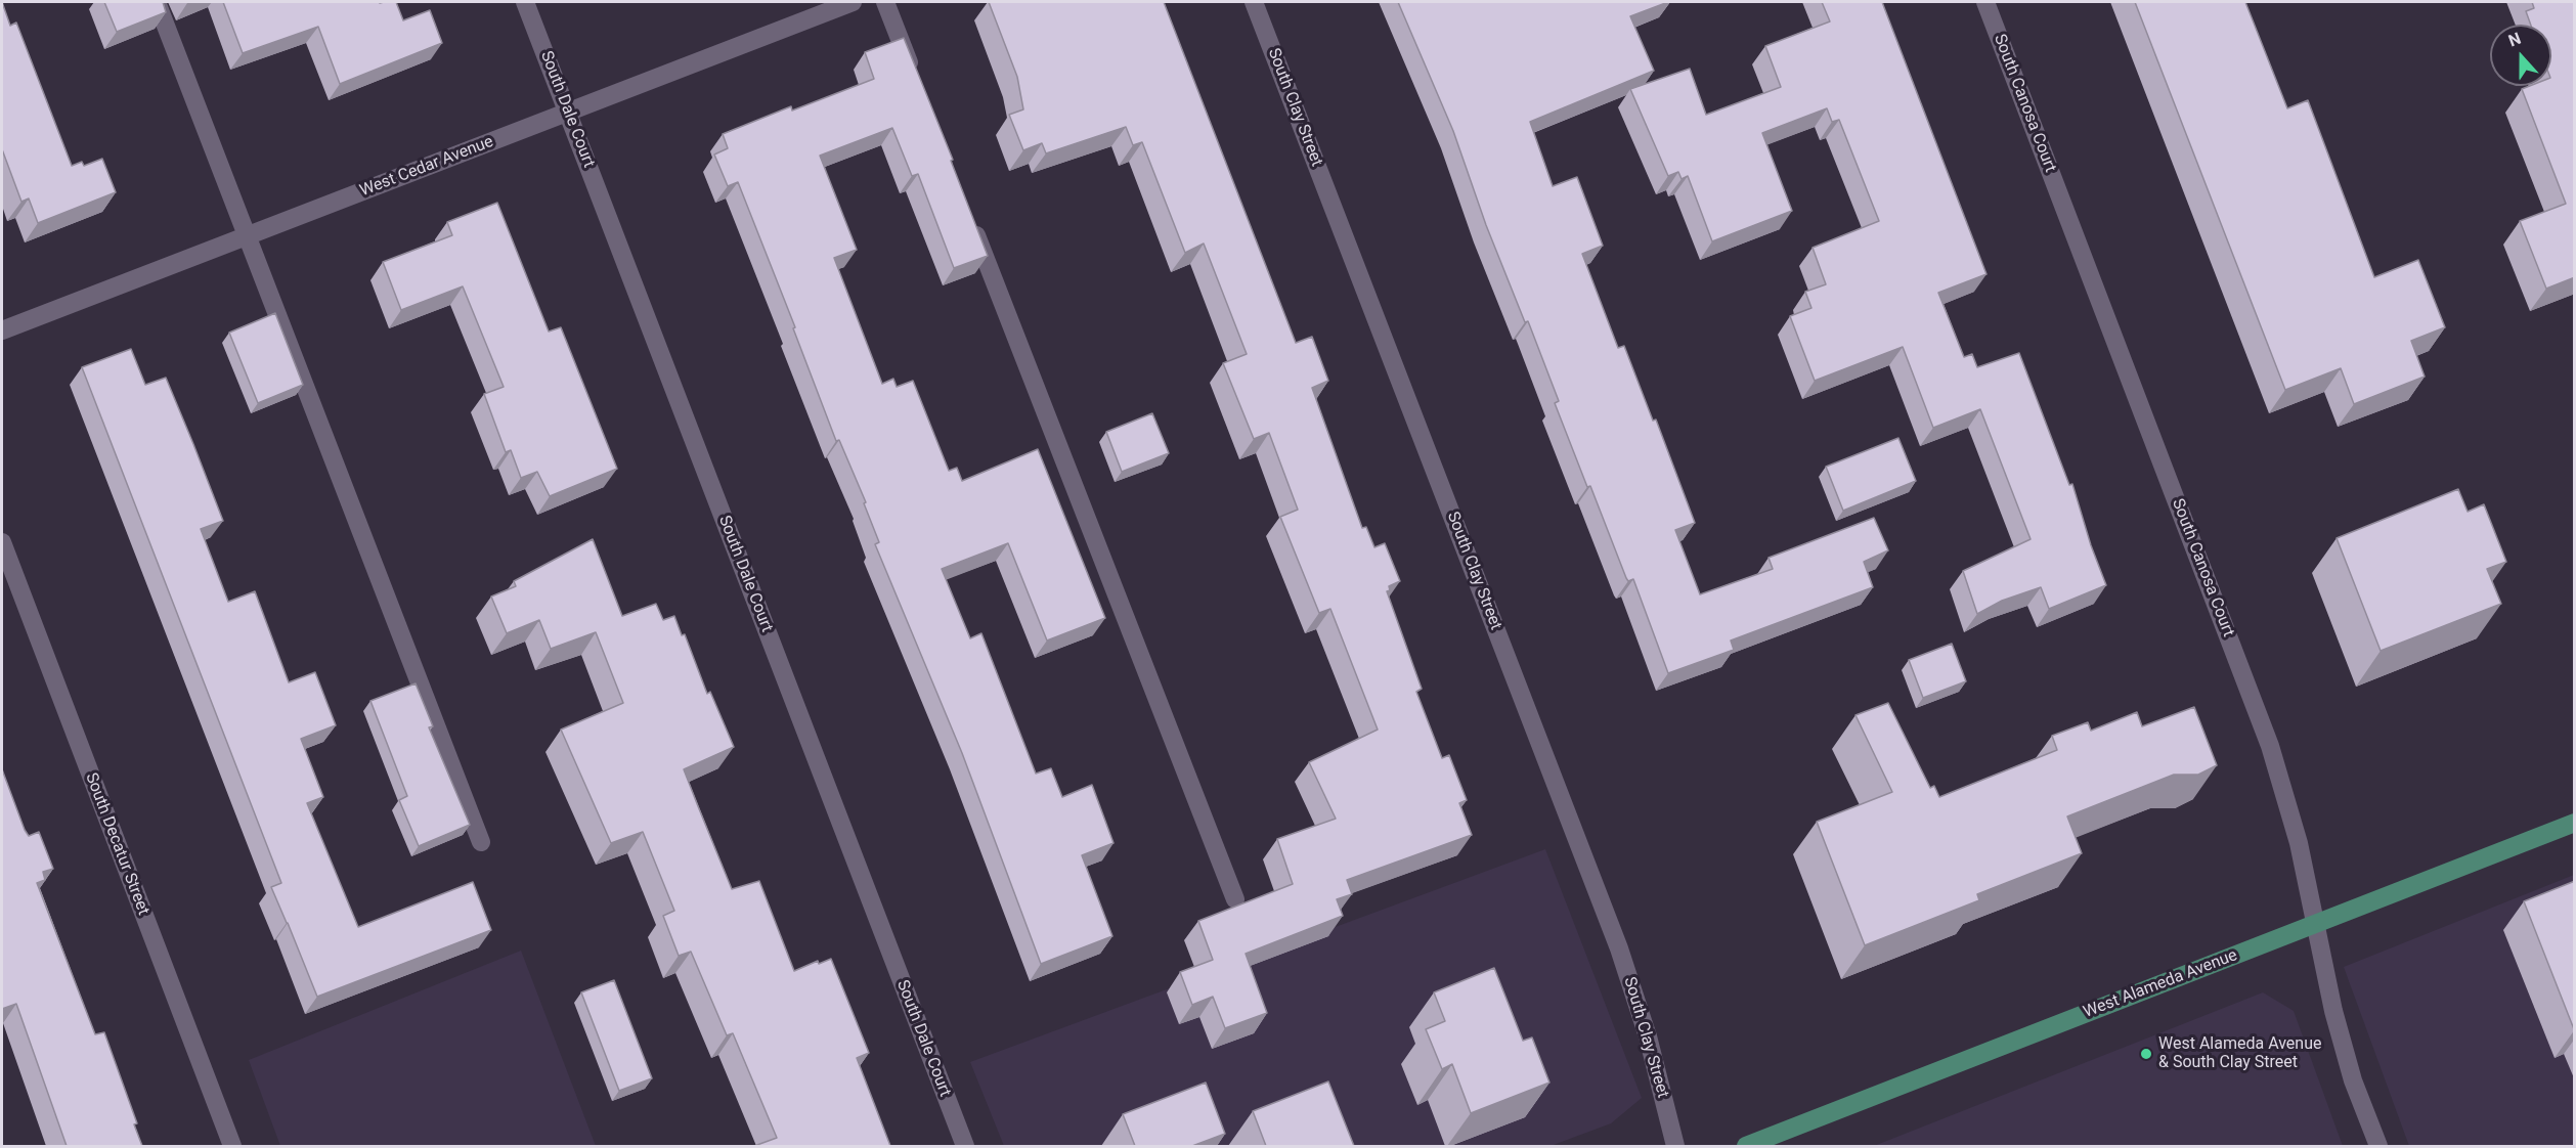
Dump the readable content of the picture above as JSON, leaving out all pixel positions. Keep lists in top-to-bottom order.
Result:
{
  "streets": {
    "main road": ["West Alameda Avenue"],
    "street": [
      "South Canosa Court",
      "South Clay Street",
      "South Dale Court",
      "West Cedar Avenue",
      "South Decatur Street"
    ]
  },
  "crossings": [
    ["South Canosa Court", "West Alameda Avenue"],
    ["South Dale Court", "West Cedar Avenue"]
  ],
  "places": ["West Alameda Avenue & South Clay Street"],
  "north": "top"
}
